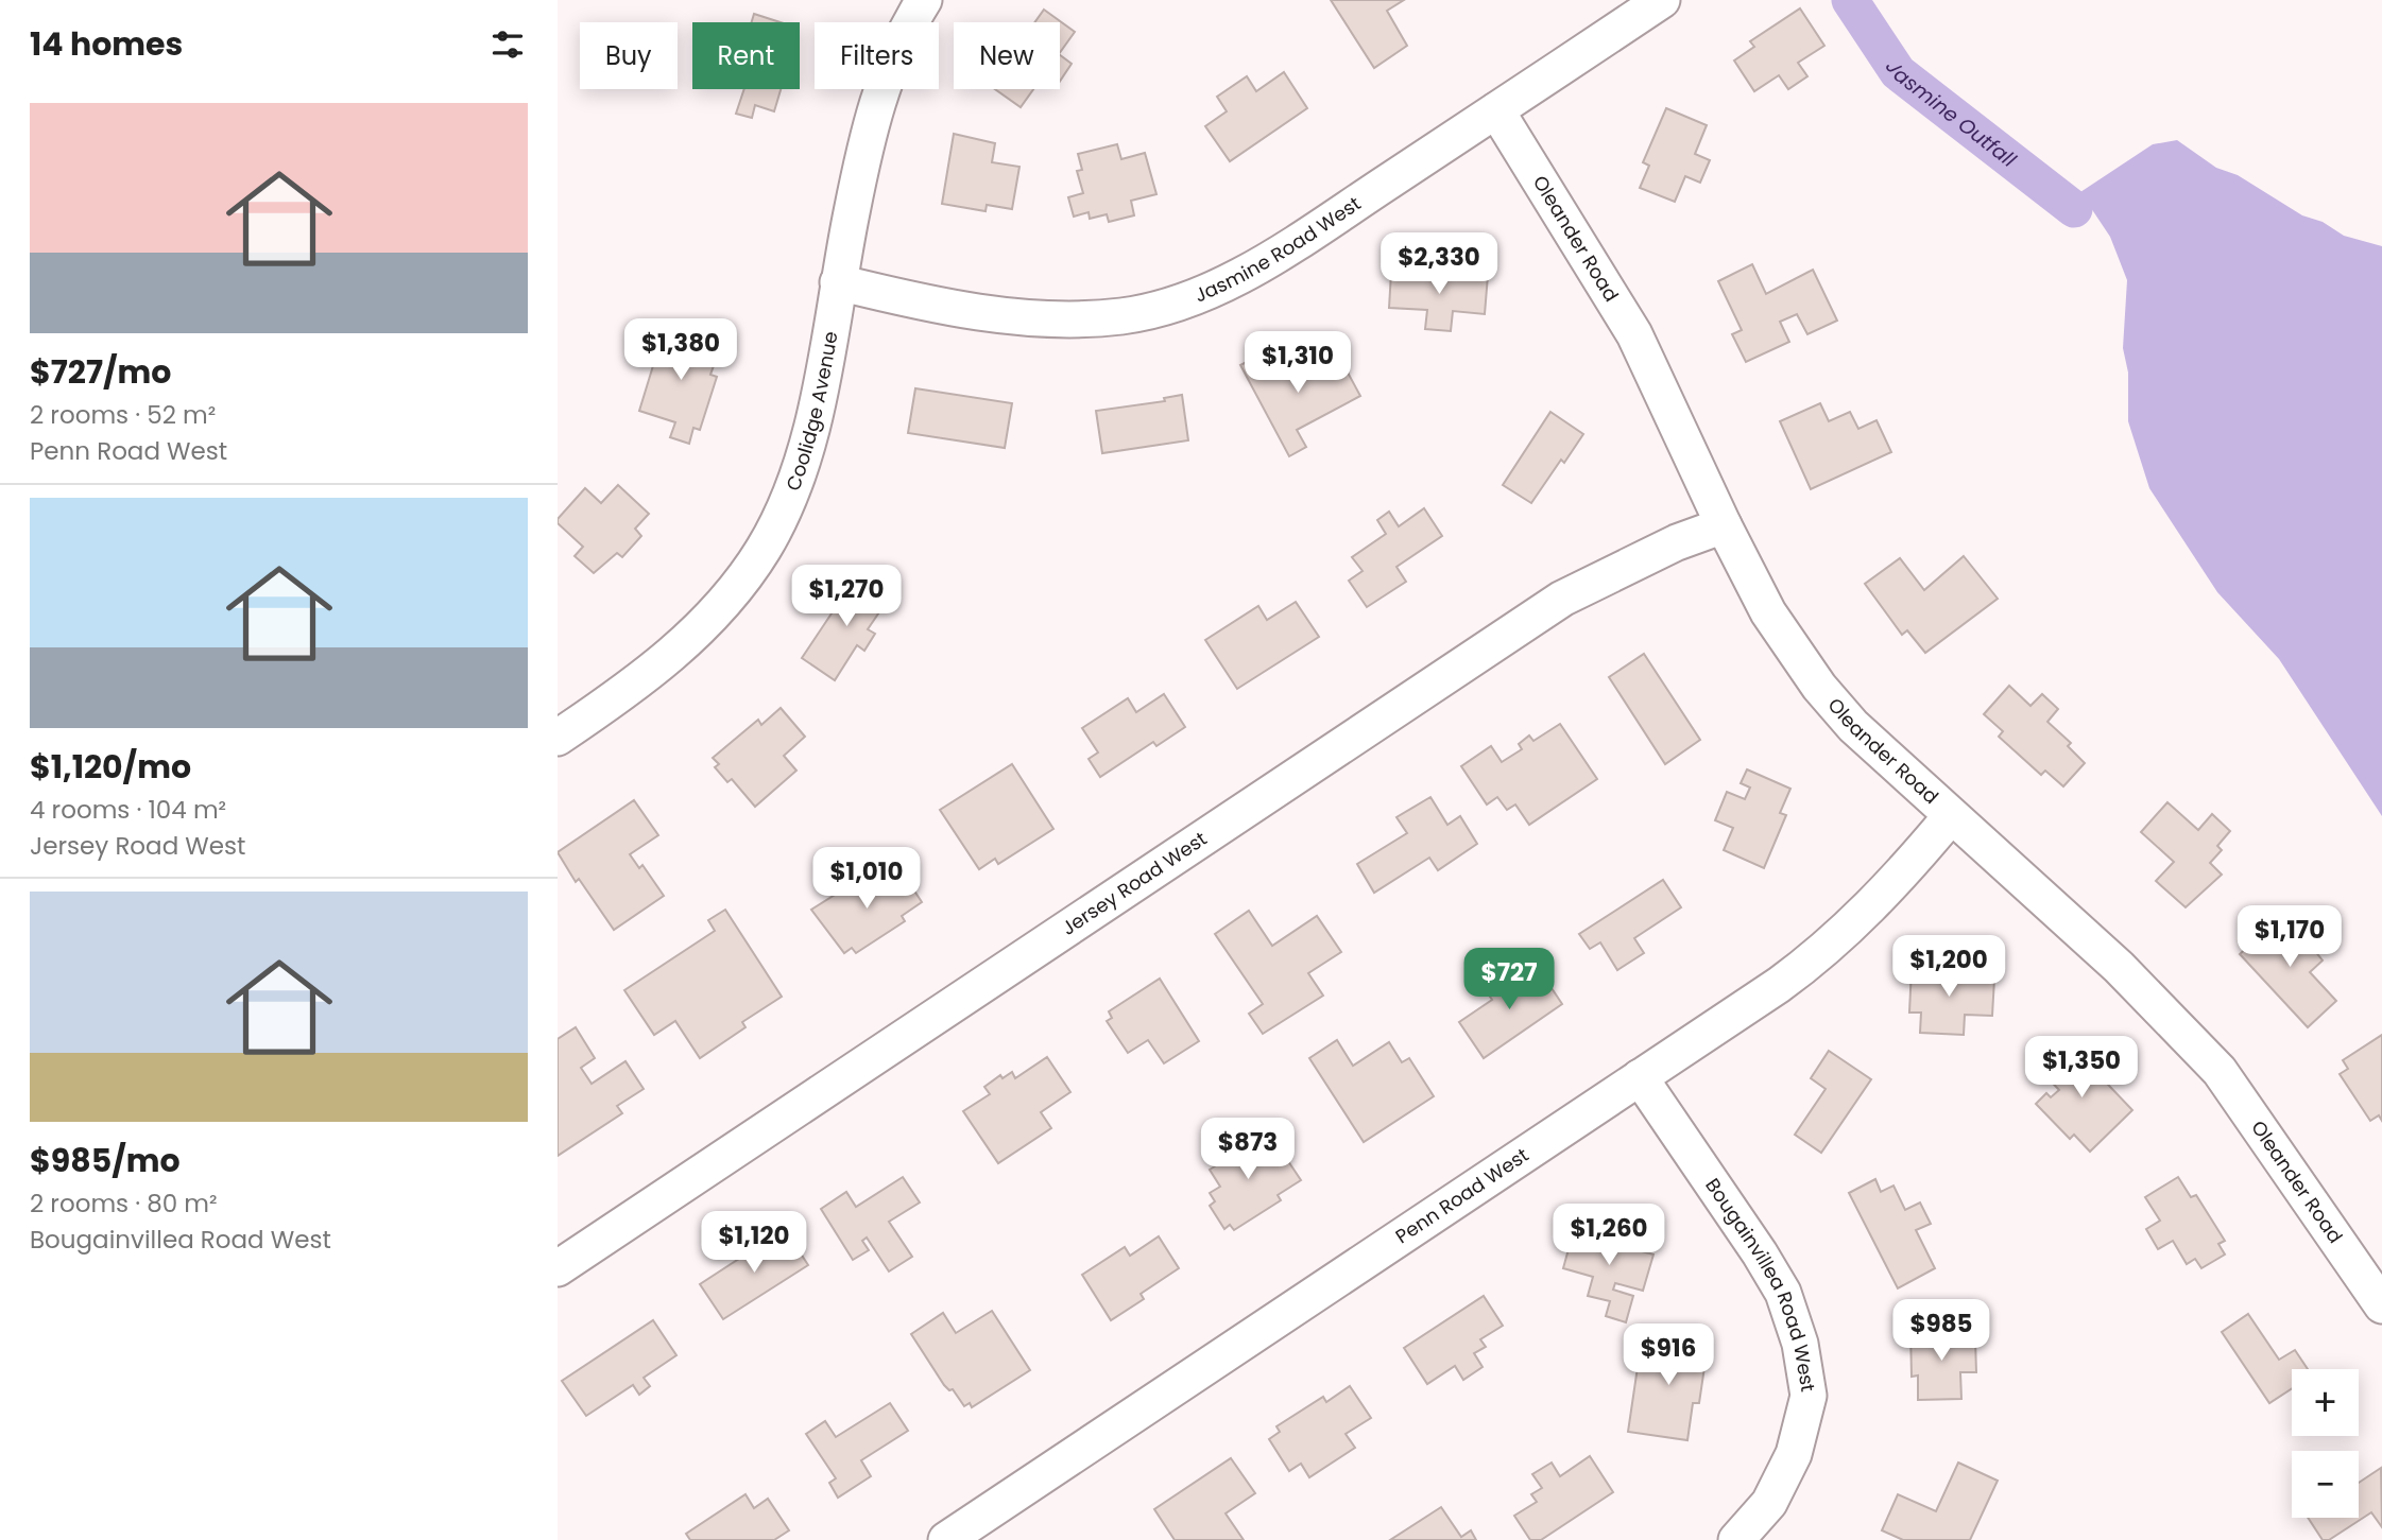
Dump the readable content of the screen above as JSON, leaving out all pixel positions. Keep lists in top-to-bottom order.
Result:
{
  "streets": {
    "street": [
      "Oleander Road",
      "Jasmine Road West",
      "Coolidge Avenue",
      "Jersey Road West",
      "Penn Road West",
      "Bougainvillea Road West"
    ]
  },
  "crossings": [
    ["Oleander Road", "Jasmine Road West"],
    ["Oleander Road", "Jersey Road West"],
    ["Oleander Road", "Penn Road West"],
    ["Jasmine Road West", "Coolidge Avenue"],
    ["Penn Road West", "Bougainvillea Road West"]
  ],
  "water": ["Jasmine Outfall"],
  "page": {
    "heading": "14 homes",
    "chip": [
      "Buy",
      "Rent",
      "Filters",
      "New"
    ],
    "list": [
      {
        "name": "$727/mo",
        "note": "2 rooms · 52 m² · Penn Road West"
      },
      {
        "name": "$1,120/mo",
        "note": "4 rooms · 104 m² · Jersey Road West"
      },
      {
        "name": "$985/mo",
        "note": "2 rooms · 80 m² · Bougainvillea Road West"
      }
    ],
    "price": [
      "$2,330",
      "$1,380",
      "$1,310",
      "$1,270",
      "$1,010",
      "$1,170",
      "$1,200",
      "$727",
      "$1,350",
      "$873",
      "$1,260",
      "$1,120",
      "$985",
      "$916"
    ],
    "map_buttons": ["+", "−"]
  }
}
